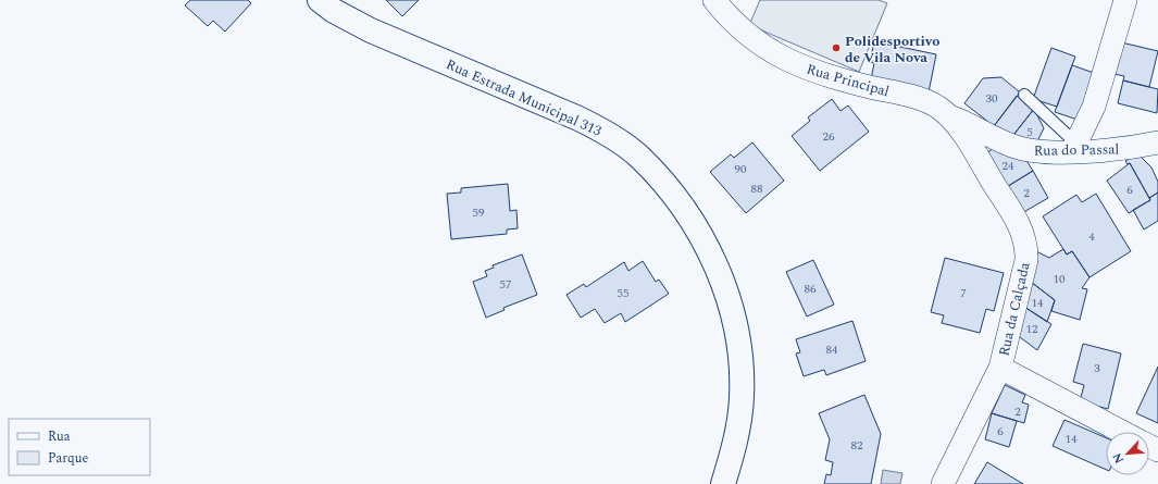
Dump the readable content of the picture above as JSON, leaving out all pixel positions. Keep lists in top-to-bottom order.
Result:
{
  "streets": {
    "main road": ["Rua Estrada Municipal 313"],
    "street": ["Rua Principal", "Rua do Passal", "Rua da Calçada"]
  },
  "crossings": [
    ["Rua Principal", "Rua do Passal"],
    ["Rua Principal", "Rua da Calçada"],
    ["Rua do Passal", "Rua da Calçada"]
  ],
  "places": ["Polidesportivo de Vila Nova"],
  "house_numbers": [
    "30",
    "5",
    "26",
    "24",
    "90",
    "88",
    "6",
    "2",
    "59",
    "4",
    "10",
    "57",
    "86",
    "55",
    "7",
    "14",
    "12",
    "84",
    "3",
    "2",
    "6",
    "14",
    "82"
  ],
  "legend": ["Rua", "Parque"],
  "north": "bottom left"
}
